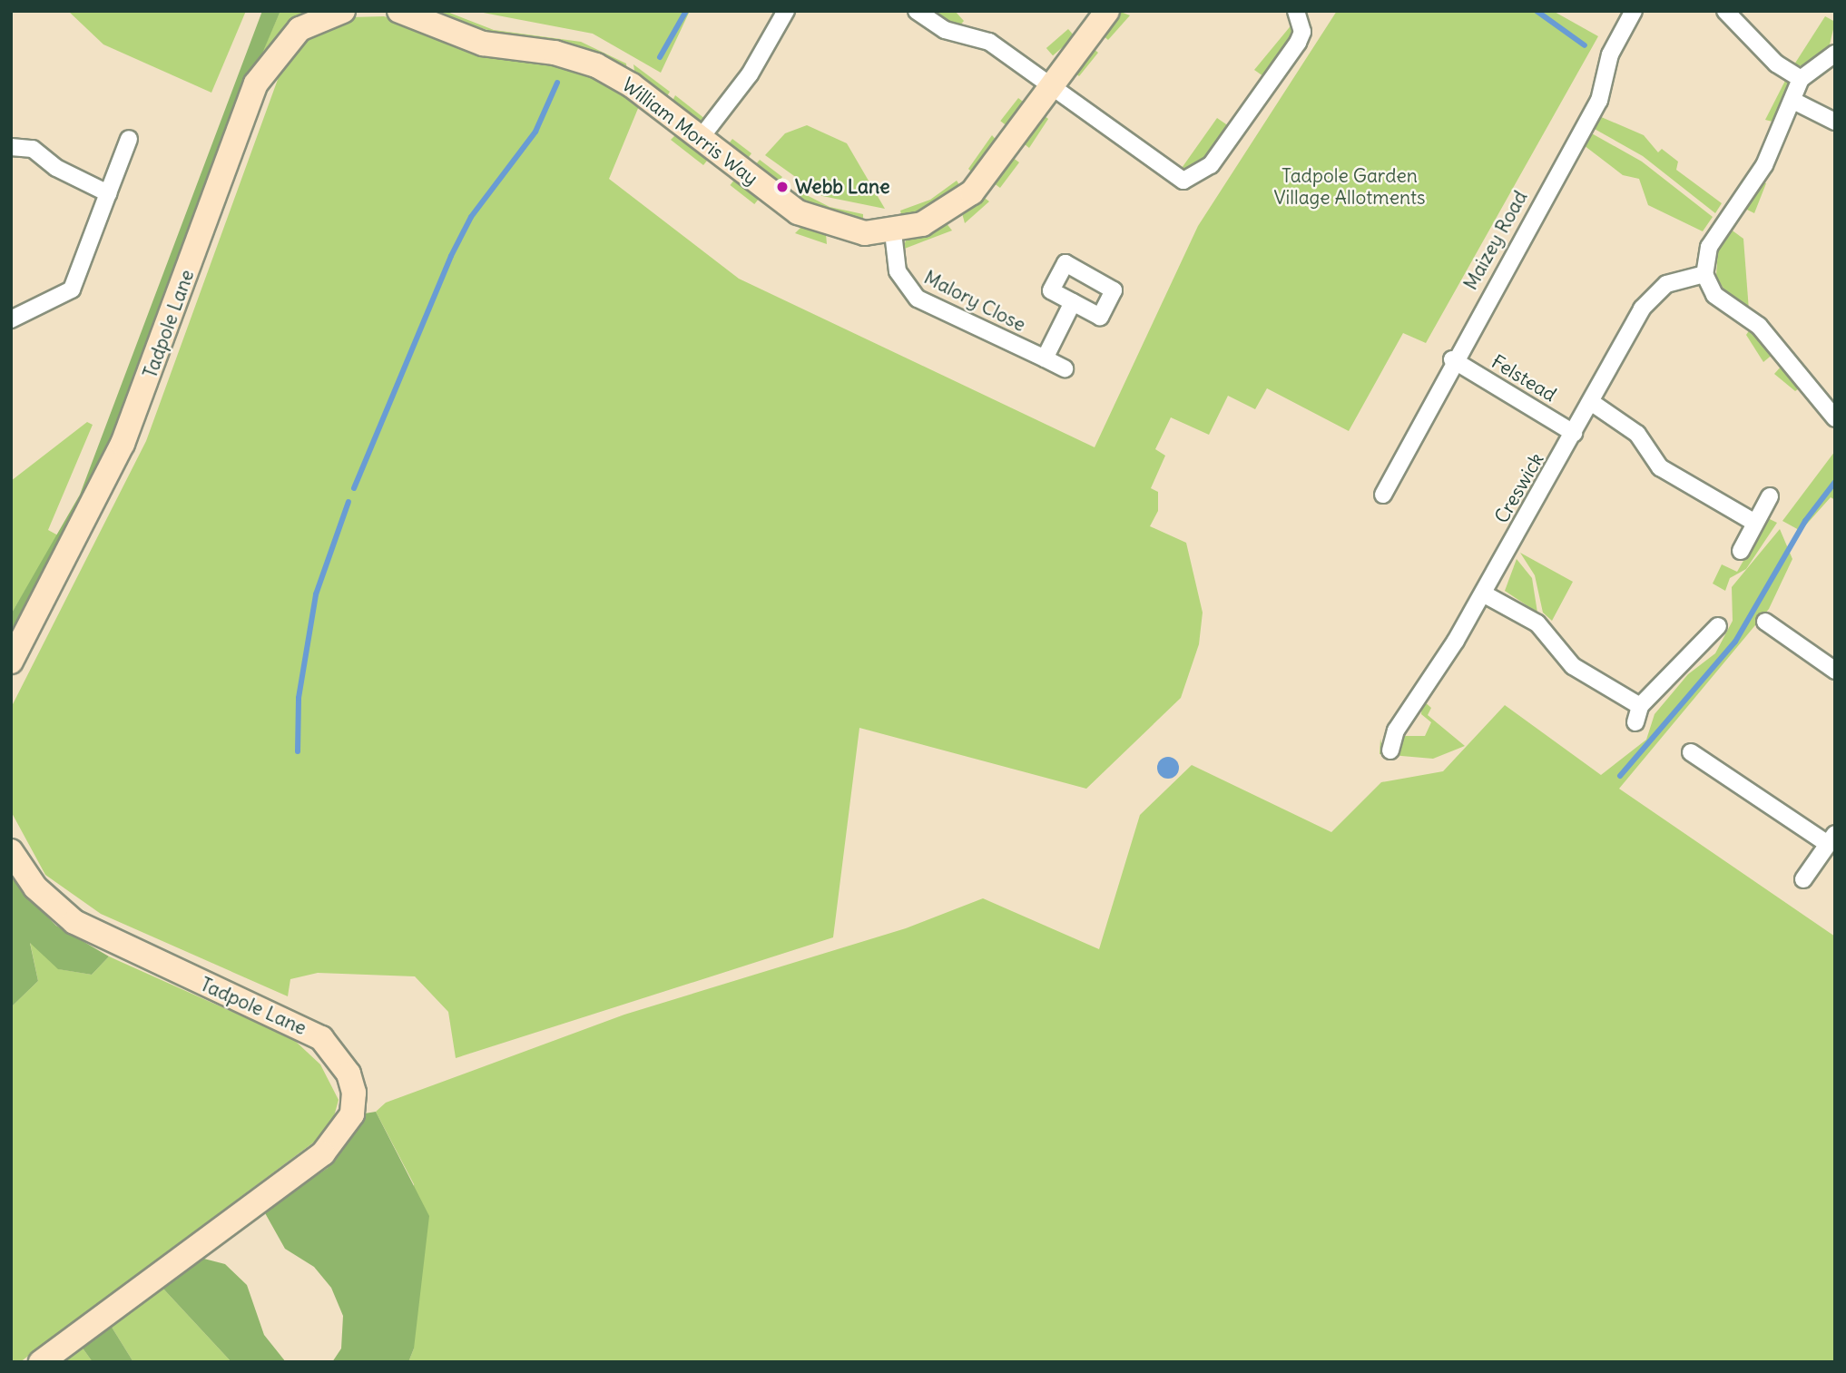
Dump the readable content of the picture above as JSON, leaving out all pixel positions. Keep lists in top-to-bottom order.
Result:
{
  "streets": {
    "street": [
      "William Morris Way",
      "Maizey Road",
      "Malory Close",
      "Tadpole Lane",
      "Felstead",
      "Creswick"
    ]
  },
  "crossings": [
    ["William Morris Way", "Malory Close"],
    ["Maizey Road", "Felstead"],
    ["Felstead", "Creswick"]
  ],
  "parks": ["Tadpole Garden Village Allotments"],
  "places": ["Webb Lane"]
}
